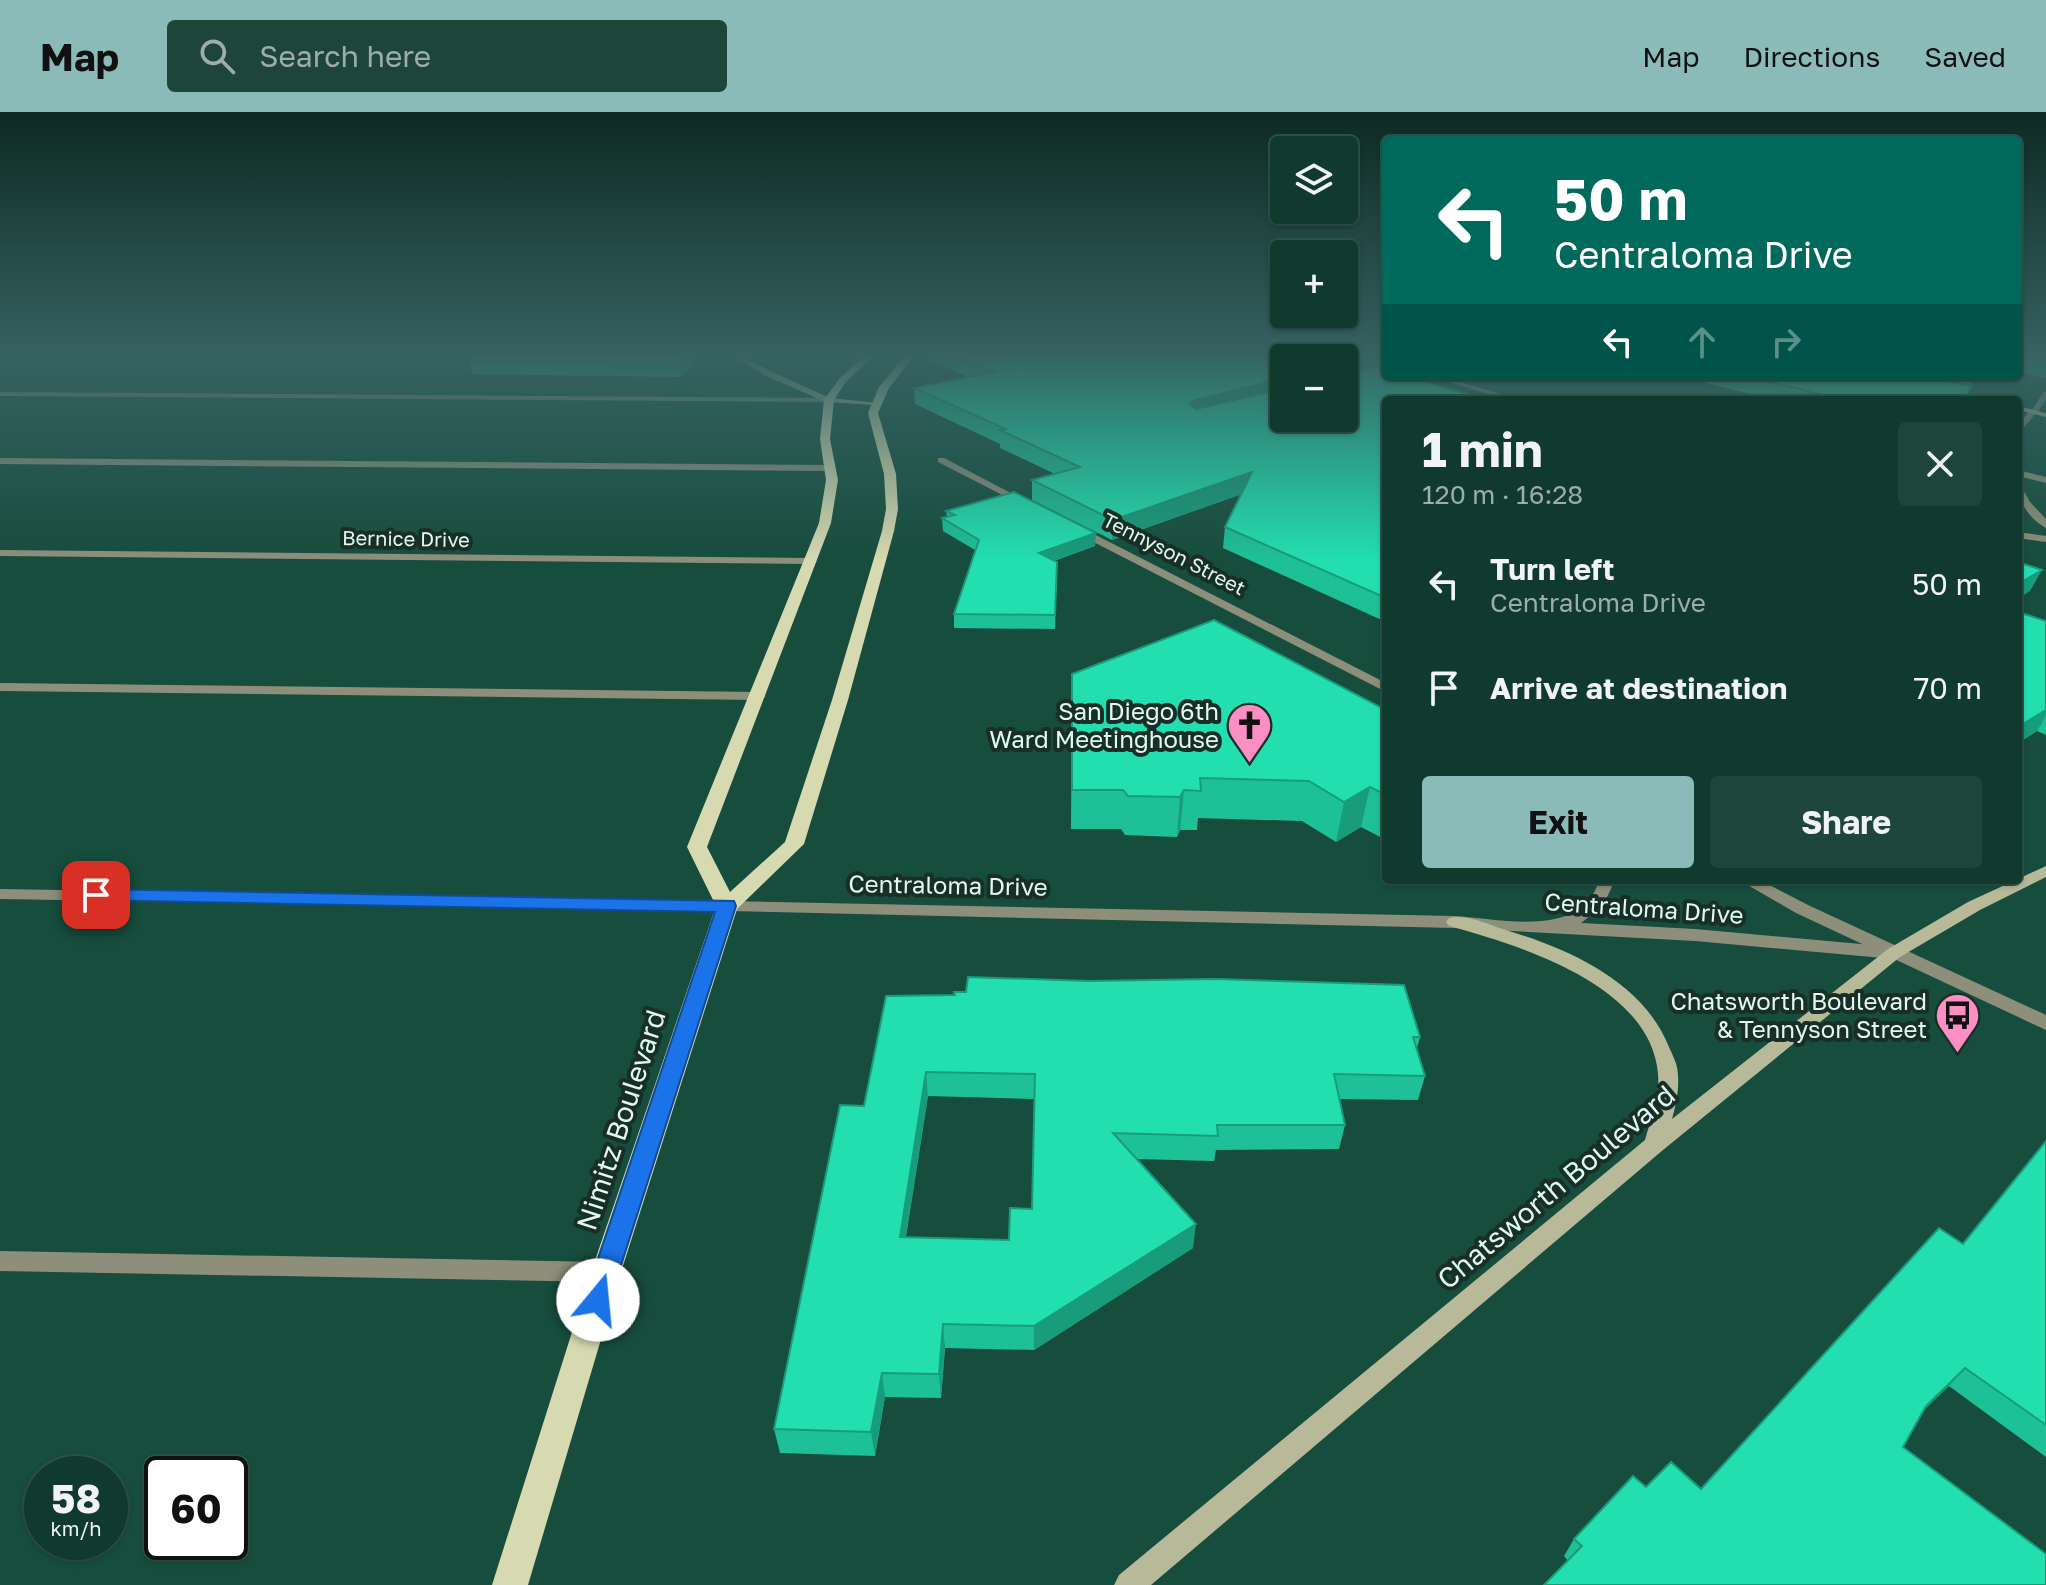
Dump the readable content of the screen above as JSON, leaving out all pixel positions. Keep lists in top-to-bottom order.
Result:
{
  "streets": {
    "main road": ["Nimitz Boulevard", "Chatsworth Boulevard"],
    "street": ["Bernice Drive", "Tennyson Street", "Centraloma Drive"]
  },
  "crossings": [
    ["Centraloma Drive", "Nimitz Boulevard"],
    ["Centraloma Drive", "Chatsworth Boulevard"]
  ],
  "places": {
    "church": ["San Diego 6th Ward Meetinghouse"],
    "bus stop": ["Chatsworth Boulevard & Tennyson Street"]
  },
  "page": {
    "header": "Map",
    "search": "Search here",
    "nav": ["Map", "Directions", "Saved"],
    "map_buttons": ["+", "−"],
    "turn": ["50 m", "Centraloma Drive"],
    "heading": ["1 min", "120 m · 16:28"],
    "list": [
      {
        "name": "Turn left",
        "note": "Centraloma Drive",
        "value": "50 m"
      },
      {
        "name": "Arrive at destination",
        "value": "70 m"
      }
    ],
    "buttons": ["Exit", "Share"],
    "speed": "58 km/h",
    "limit": "60"
  }
}
